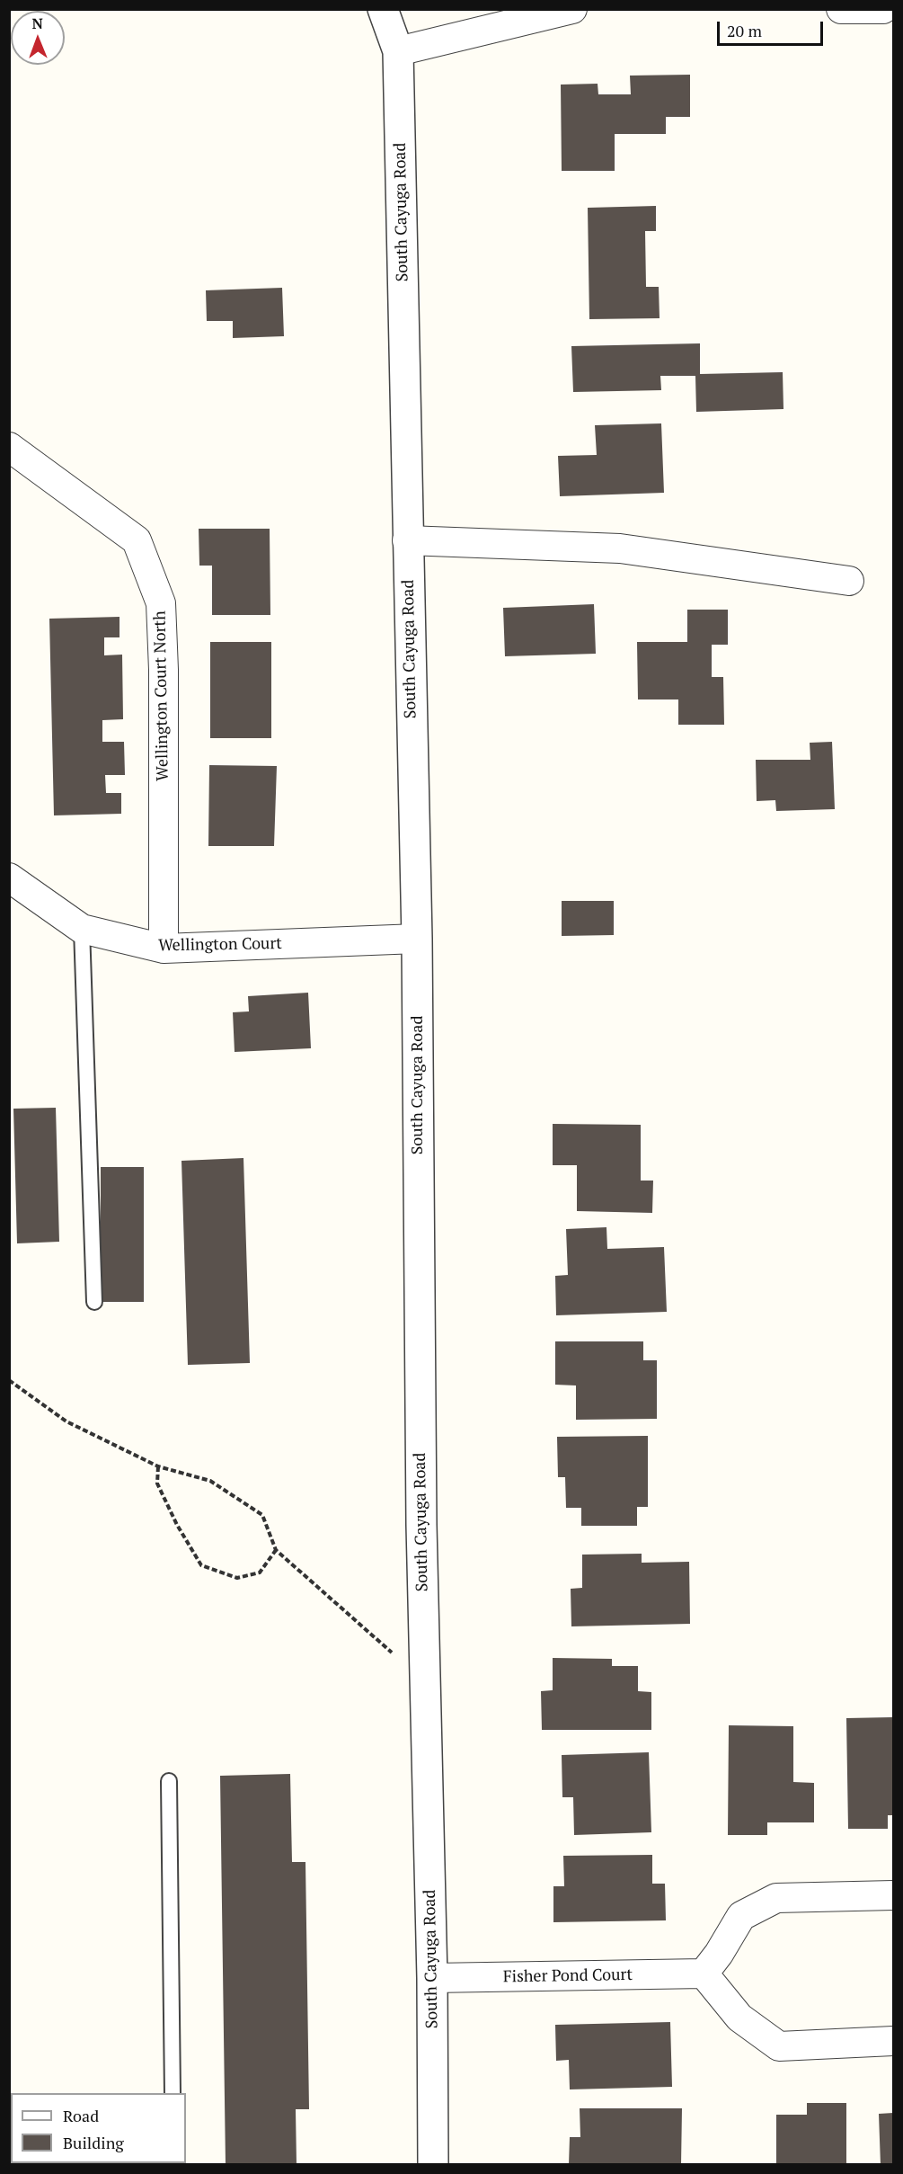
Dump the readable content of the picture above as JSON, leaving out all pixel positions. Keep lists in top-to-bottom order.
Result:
{
  "streets": {
    "street": [
      "South Cayuga Road",
      "Wellington Court North",
      "Wellington Court",
      "Fisher Pond Court"
    ]
  },
  "crossings": [
    ["South Cayuga Road", "Wellington Court"],
    ["South Cayuga Road", "Fisher Pond Court"],
    ["Wellington Court North", "Wellington Court"]
  ],
  "legend": ["Road", "Building"],
  "scale_bar": "20 m",
  "north": "top"
}
